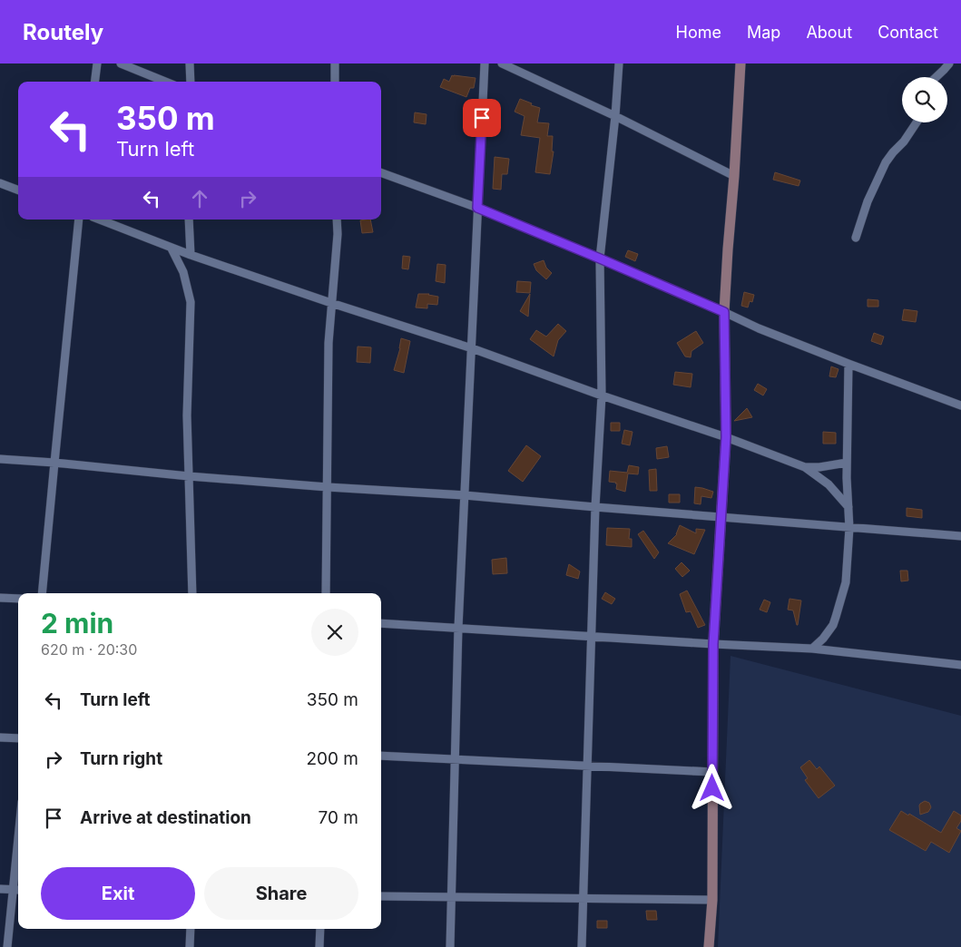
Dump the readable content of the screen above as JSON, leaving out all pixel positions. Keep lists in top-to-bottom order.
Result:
{
  "page": {
    "header": "Routely",
    "nav": [
      "Home",
      "Map",
      "About",
      "Contact"
    ],
    "turn": ["350 m", "Turn left"],
    "heading": ["2 min", "620 m · 20:30"],
    "list": [
      {
        "name": "Turn left",
        "value": "350 m"
      },
      {
        "name": "Turn right",
        "value": "200 m"
      },
      {
        "name": "Arrive at destination",
        "value": "70 m"
      }
    ],
    "buttons": ["Exit", "Share"]
  }
}
